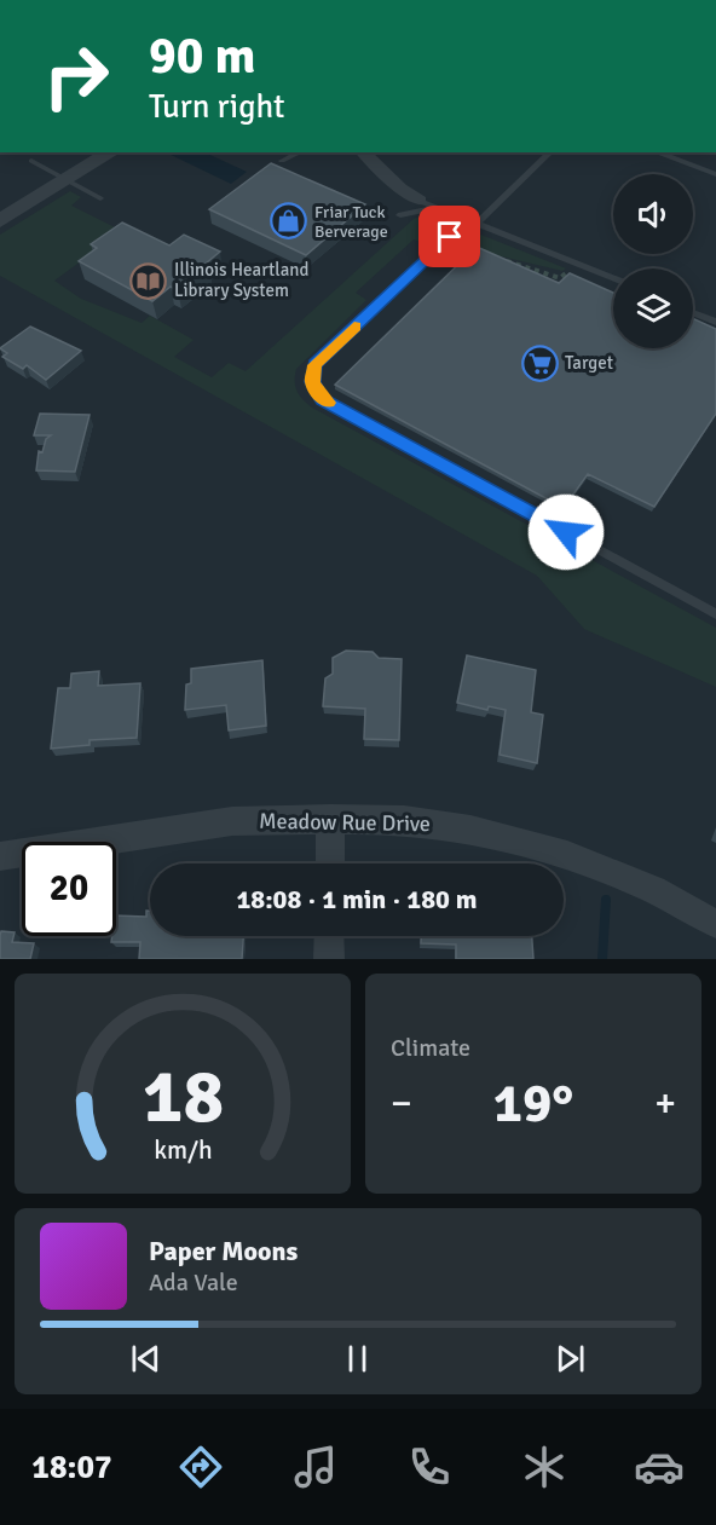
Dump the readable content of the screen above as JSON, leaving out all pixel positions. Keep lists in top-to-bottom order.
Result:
{
  "streets": {
    "street": ["Meadow Rue Drive"]
  },
  "places": {
    "shop": ["Friar Tuck Berverage"],
    "library": ["Illinois Heartland Library System"],
    "supermarket": ["Target"]
  },
  "page": {
    "turn": ["90 m", "Turn right"],
    "limit": "20",
    "trip": "18:08 · 1 min · 180 m",
    "tile": "Climate",
    "heat": ["−", "19°", "+"],
    "song": ["Paper Moons", "Ada Vale"],
    "tabs": "18:07",
    "gauge": ["18", "km/h"]
  }
}
